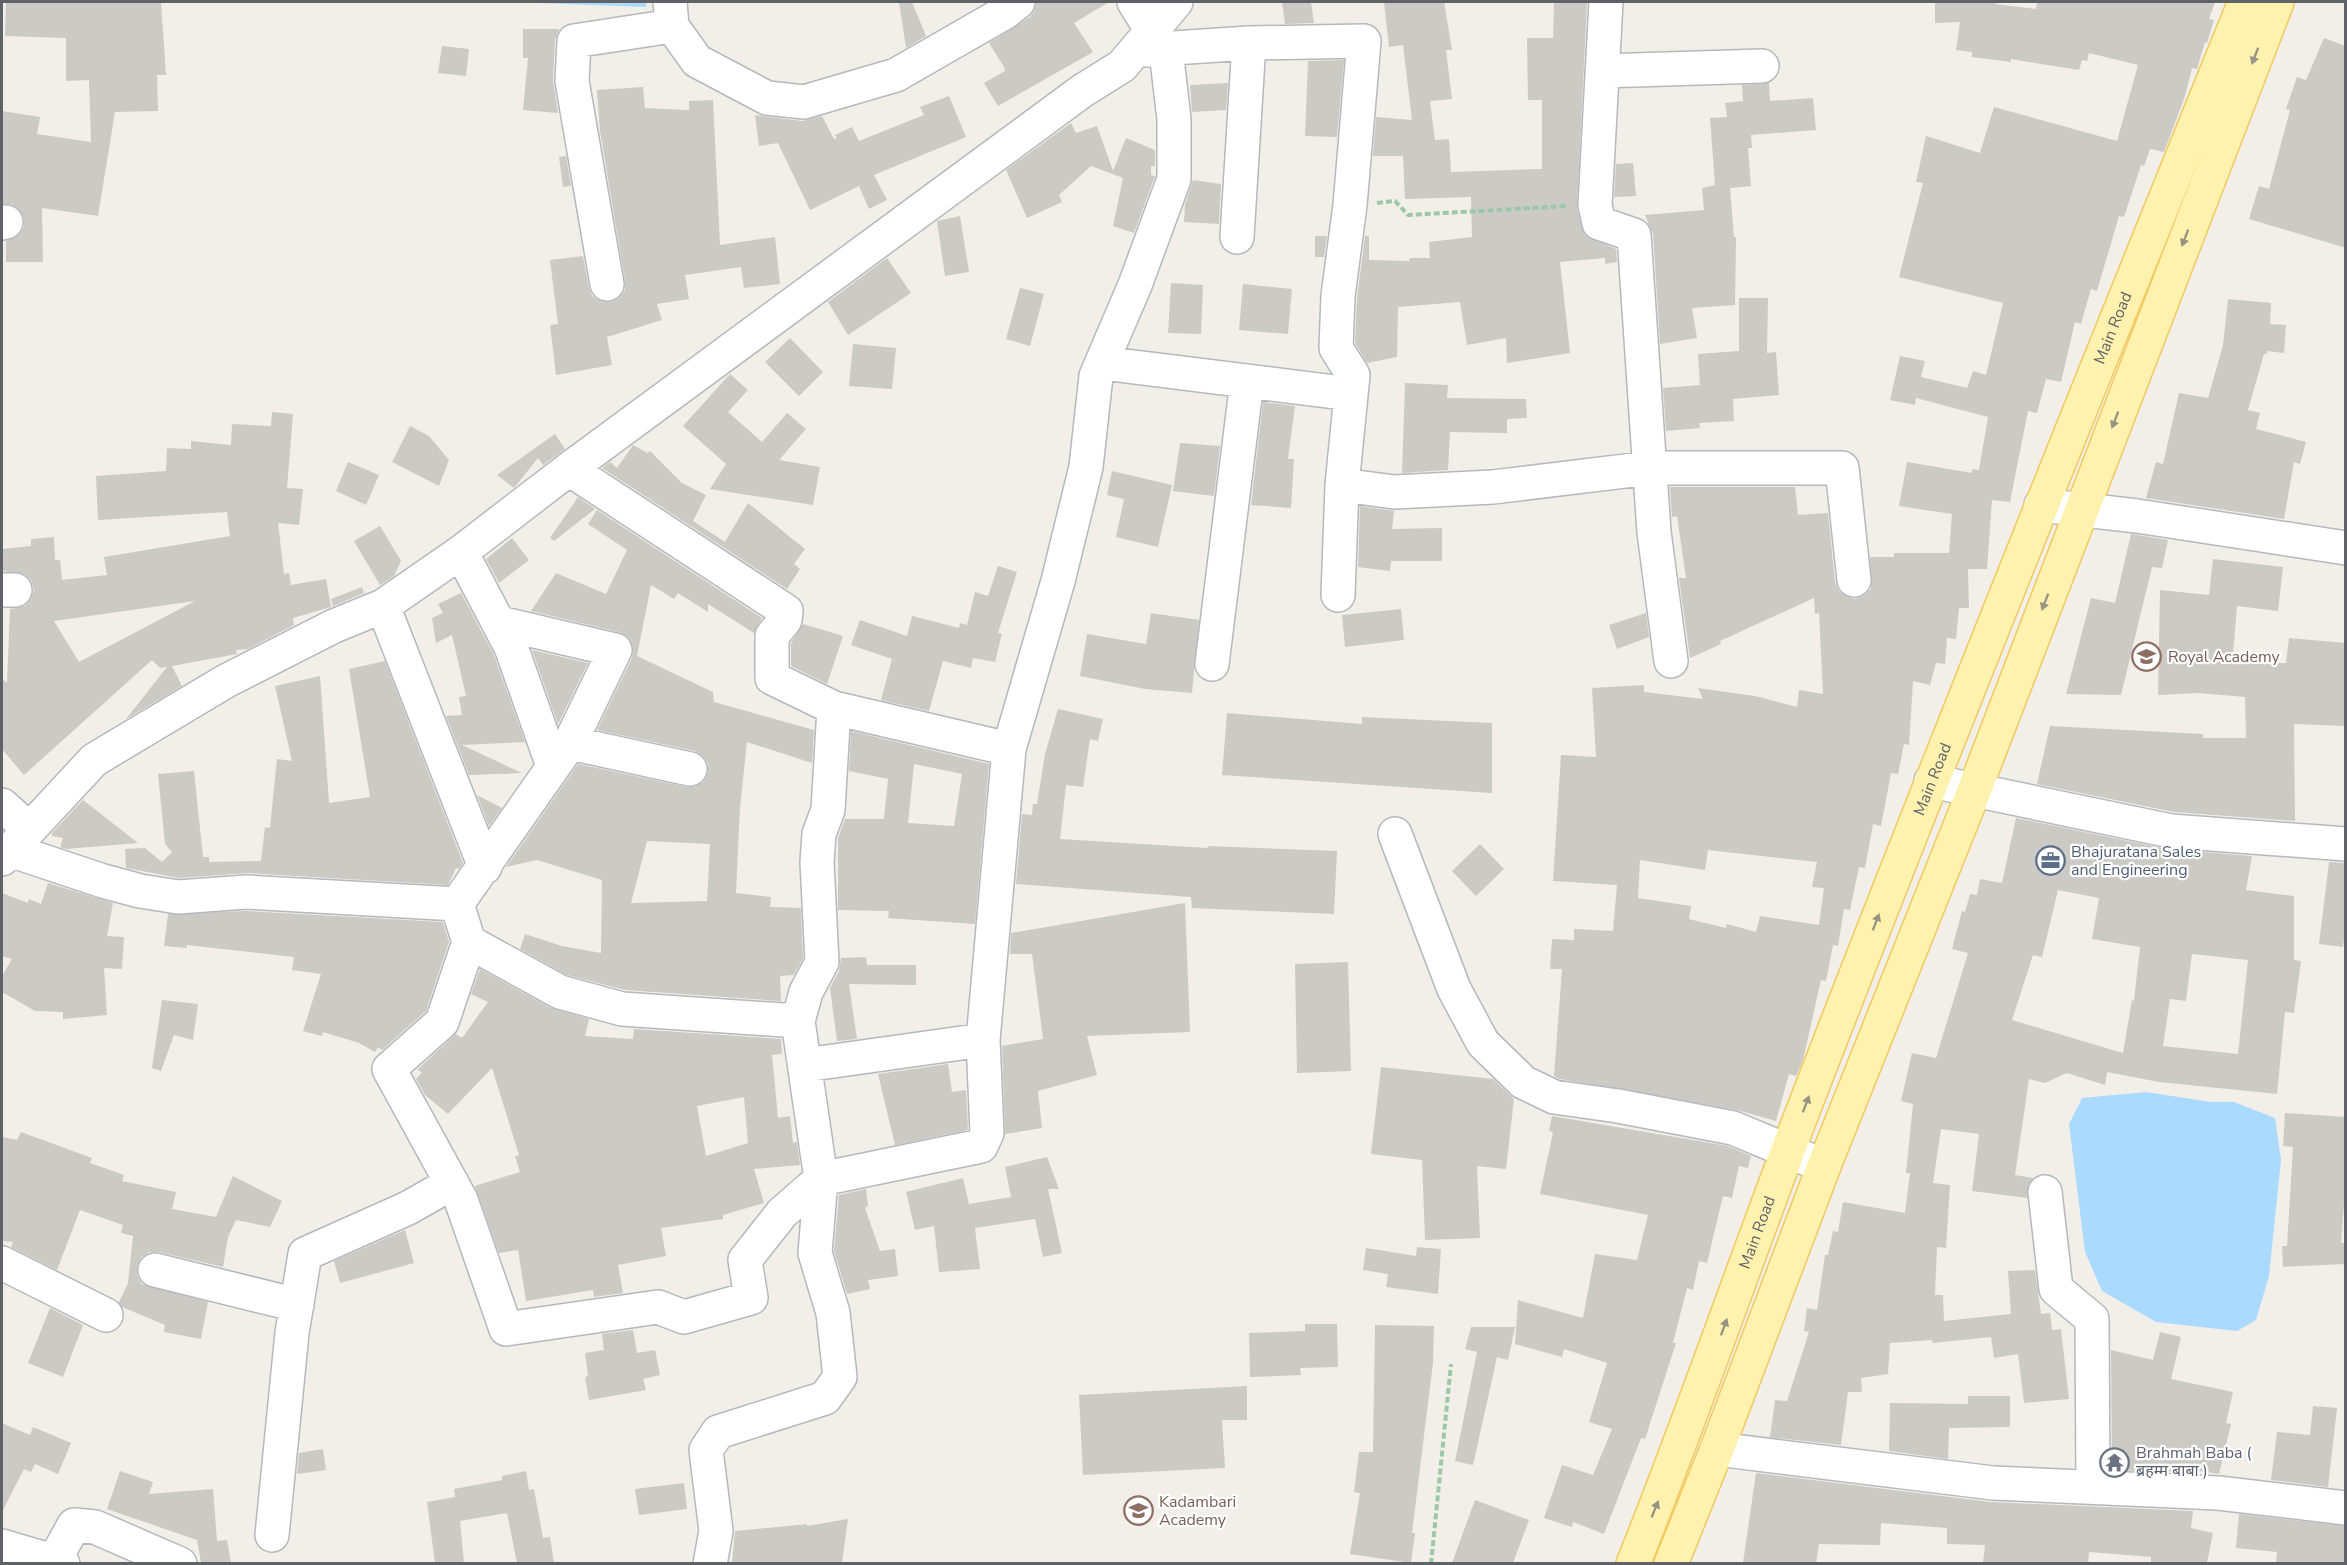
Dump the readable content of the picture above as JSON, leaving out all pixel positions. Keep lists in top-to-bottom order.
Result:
{
  "streets": {
    "main road": ["Main Road"]
  },
  "places": {
    "school or university": ["Royal Academy", "Kadambari Academy"],
    "office": ["Bhajuratana Sales and Engineering"],
    "temple": ["Brahmah Baba ( ब्रहम्म बाबा )"]
  }
}
